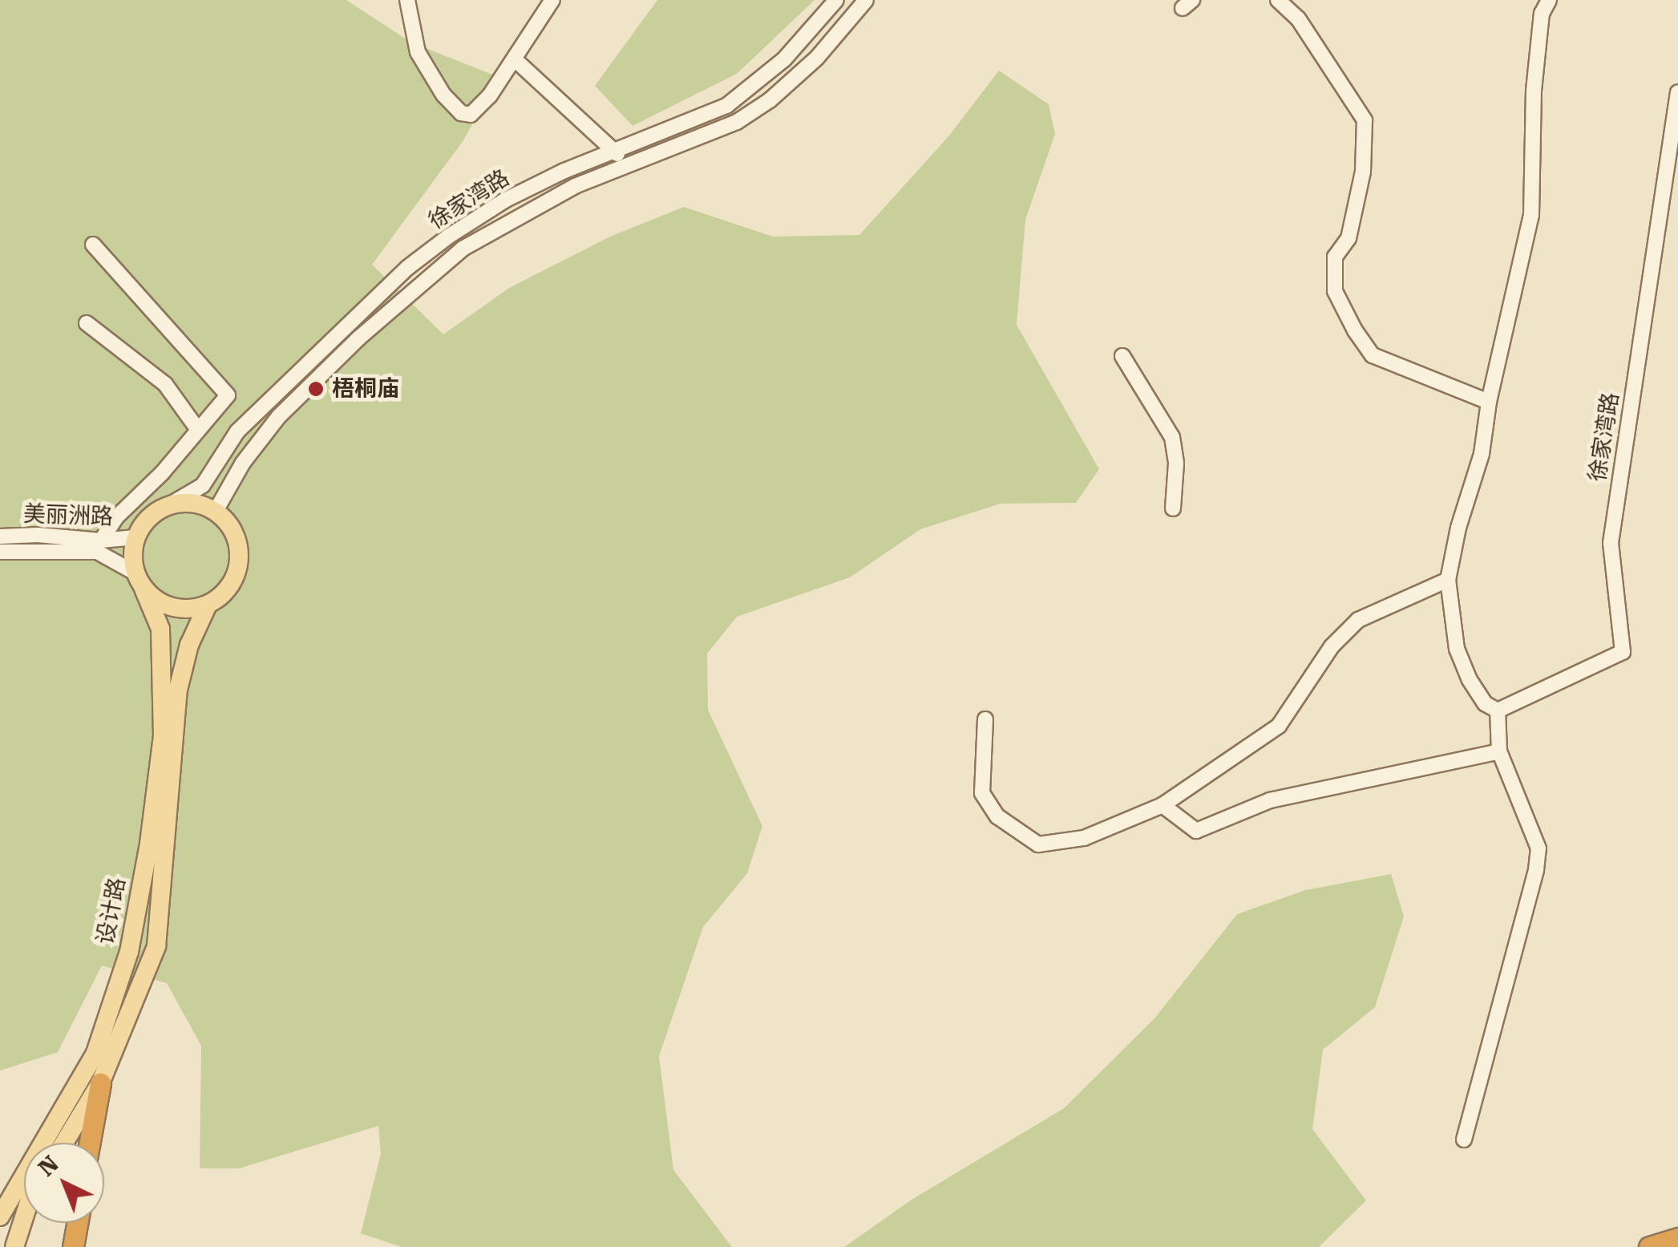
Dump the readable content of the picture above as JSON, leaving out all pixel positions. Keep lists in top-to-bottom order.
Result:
{
  "streets": {
    "main road": ["设计路"],
    "street": ["徐家湾路", "美丽洲路"]
  },
  "crossings": [
    ["徐家湾路", "美丽洲路"],
    ["徐家湾路", "设计路"],
    ["美丽洲路", "设计路"]
  ],
  "places": ["梧桐庙"],
  "north": "top left"
}
